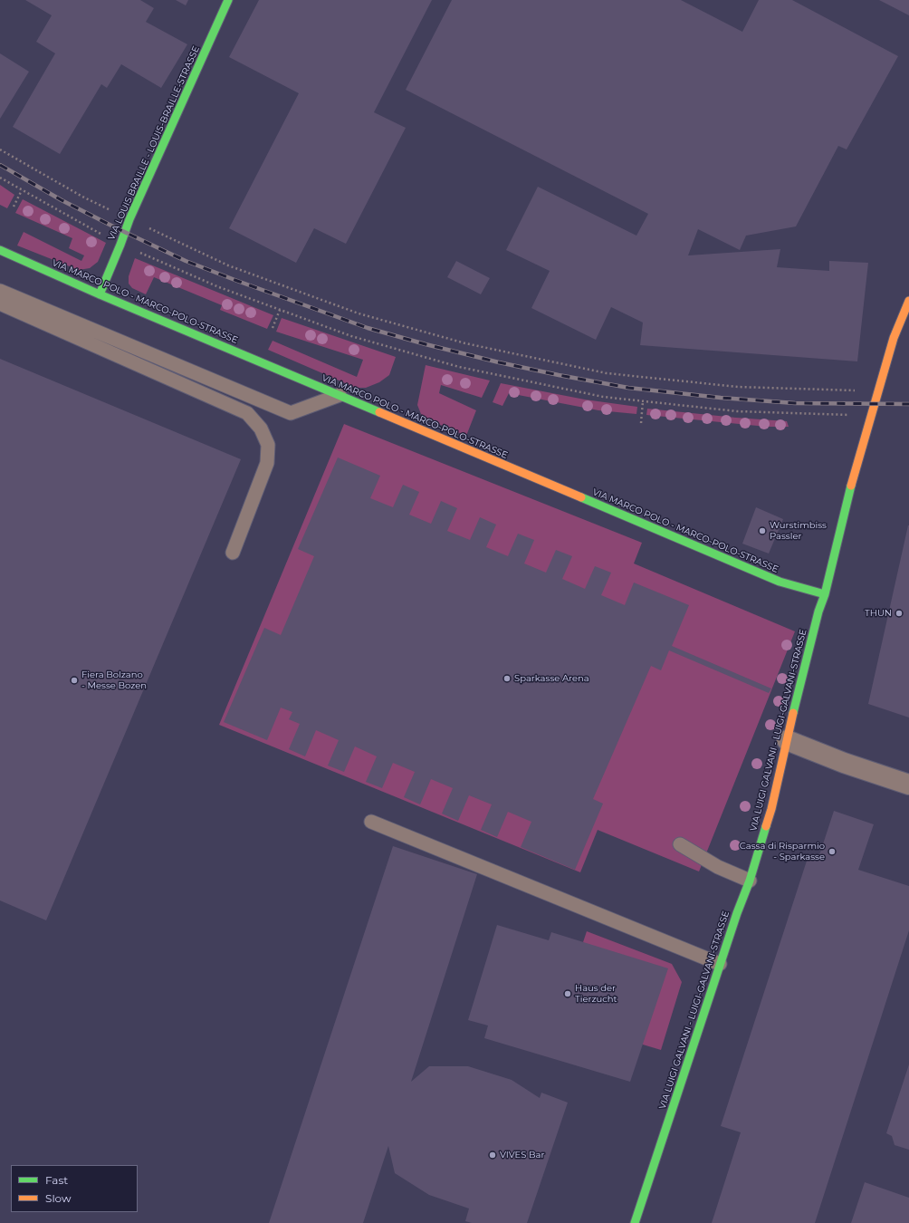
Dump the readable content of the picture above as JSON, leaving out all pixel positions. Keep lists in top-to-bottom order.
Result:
{
  "streets": {
    "street": ["VIA LOUIS BRAILLE - LOUIS-BRAILLE-STRASSE", "VIA MARCO POLO - MARCO-POLO-STRASSE", "VIA LUIGI GALVANI - LUIGI-GALVANI-STRASSE"]
  },
  "crossings": [
    ["VIA LOUIS BRAILLE - LOUIS-BRAILLE-STRASSE", "VIA MARCO POLO - MARCO-POLO-STRASSE"],
    ["VIA MARCO POLO - MARCO-POLO-STRASSE", "VIA LUIGI GALVANI - LUIGI-GALVANI-STRASSE"]
  ],
  "places": [
    "Wurstimbiss Passler",
    "THUN",
    "Sparkasse Arena",
    "Fiera Bolzano - Messe Bozen",
    "Cassa di Risparmio - Sparkasse",
    "Haus der Tierzucht",
    "VIVES Bar"
  ],
  "legend": ["Fast", "Slow"]
}
